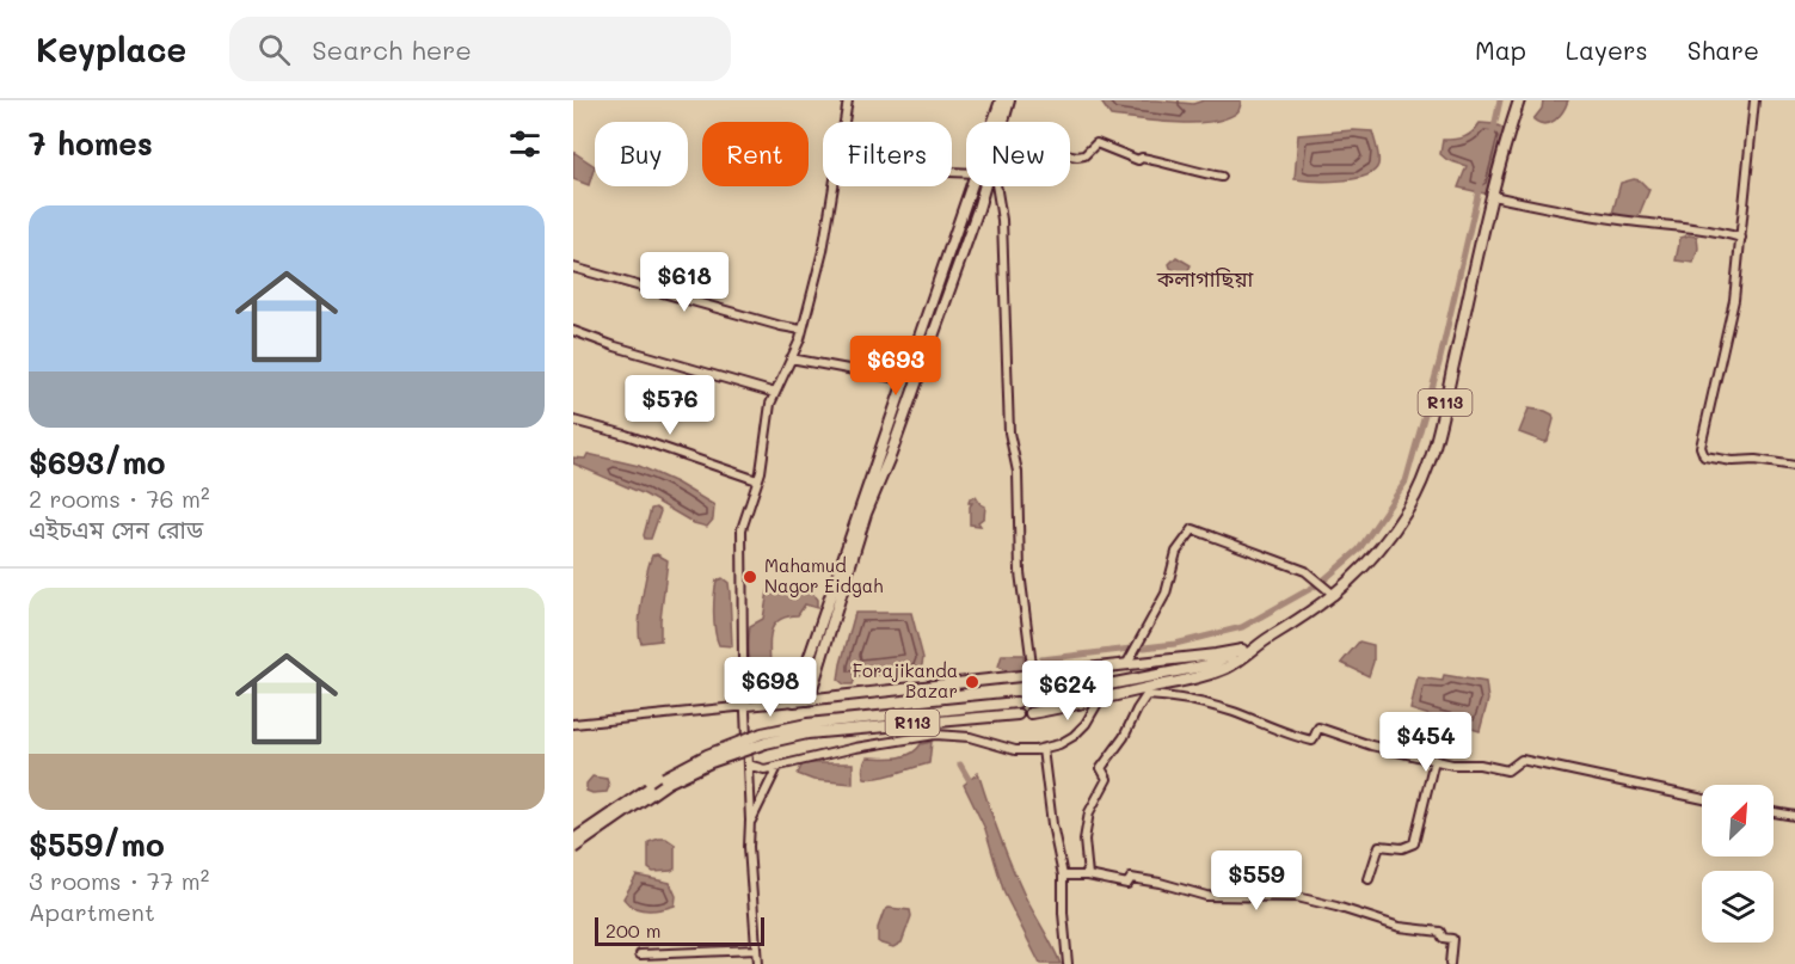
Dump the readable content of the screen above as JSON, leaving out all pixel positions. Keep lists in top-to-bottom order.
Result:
{
  "streets": {
    "main road": ["R113"]
  },
  "districts": ["কলাগাছিয়া"],
  "places": ["Mahamud Nagor Eidgah", "Forajikanda Bazar"],
  "scale_bar": "200 m",
  "north": "top right",
  "page": {
    "header": "Keyplace",
    "search": "Search here",
    "nav": ["Map", "Layers", "Share"],
    "heading": "7 homes",
    "chip": [
      "Buy",
      "Rent",
      "Filters",
      "New"
    ],
    "list": [
      {
        "name": "$693/mo",
        "note": "2 rooms · 76 m² · এইচএম সেন রোড"
      },
      {
        "name": "$559/mo",
        "note": "3 rooms · 77 m² · Apartment"
      }
    ],
    "price": [
      "$618",
      "$693",
      "$576",
      "$698",
      "$624",
      "$454",
      "$559"
    ],
    "scale": "200 m"
  }
}
